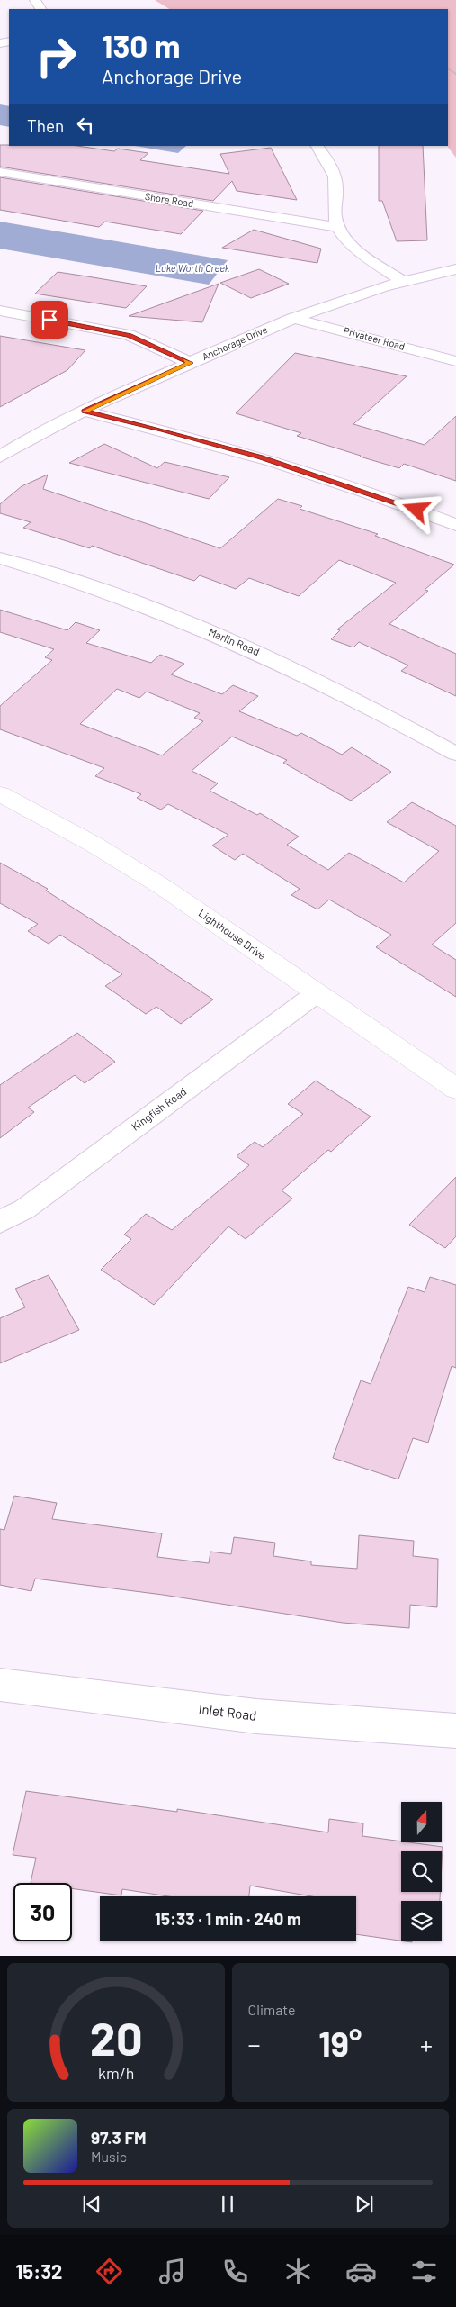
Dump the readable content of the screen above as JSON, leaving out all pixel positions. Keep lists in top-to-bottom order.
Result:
{
  "streets": {
    "street": [
      "Shore Road",
      "Privateer Road",
      "Anchorage Drive",
      "Marlin Road",
      "Lighthouse Drive",
      "Kingfish Road",
      "Inlet Road"
    ]
  },
  "crossings": [
    ["Privateer Road", "Anchorage Drive"],
    ["Lighthouse Drive", "Kingfish Road"]
  ],
  "water": ["Lake Worth Creek"],
  "north": "top",
  "page": {
    "turn": ["130 m", "Anchorage Drive"],
    "then": "Then",
    "limit": "30",
    "trip": "15:33 · 1 min · 240 m",
    "tile": "Climate",
    "heat": ["−", "19°", "+"],
    "song": ["97.3 FM", "Music"],
    "tabs": "15:32",
    "gauge": ["20", "km/h"]
  }
}
